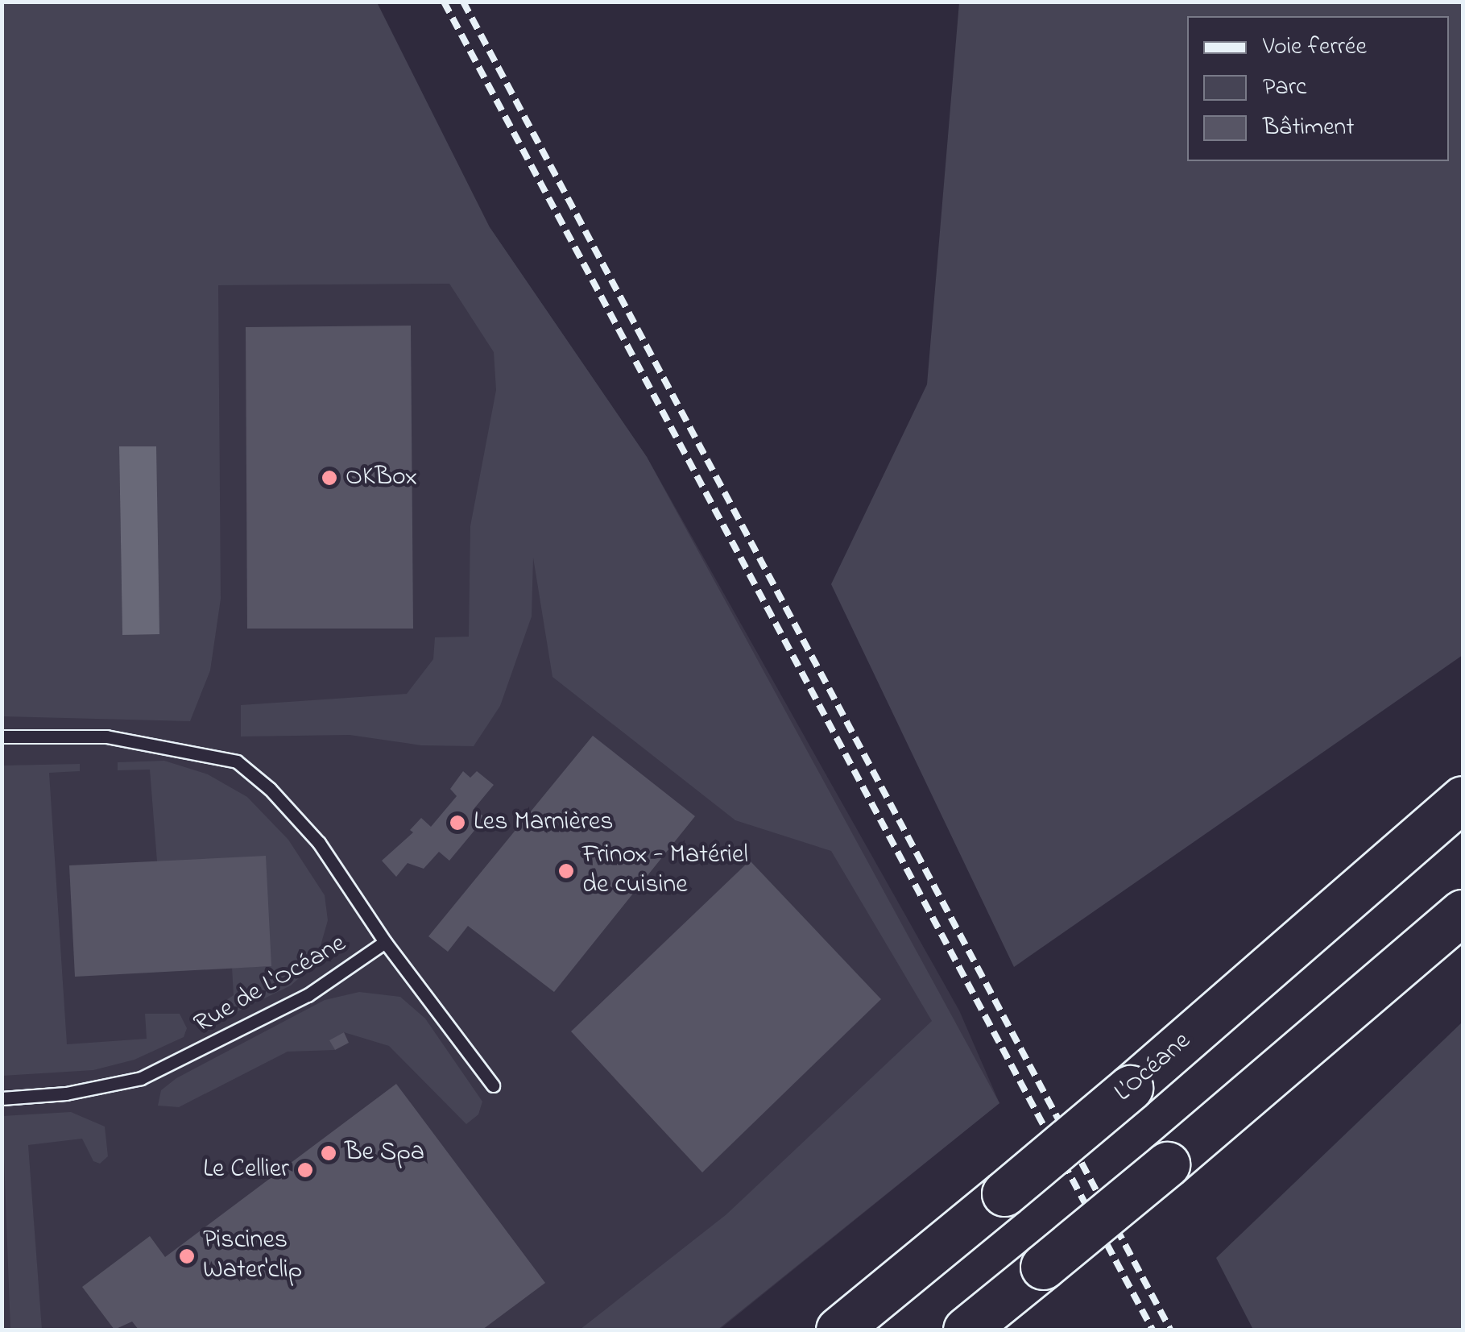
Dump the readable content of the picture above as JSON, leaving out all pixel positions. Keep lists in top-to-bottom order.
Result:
{
  "streets": {
    "highway": ["L’Océane"],
    "lane": ["Rue de L'Océane"]
  },
  "places": [
    "OKBox",
    "Les Marnières",
    "Frinox - Matériel de cuisine",
    "Be Spa",
    "Le Cellier",
    "Piscines Water'clip"
  ],
  "legend": ["Voie ferrée", "Parc", "Bâtiment"]
}
